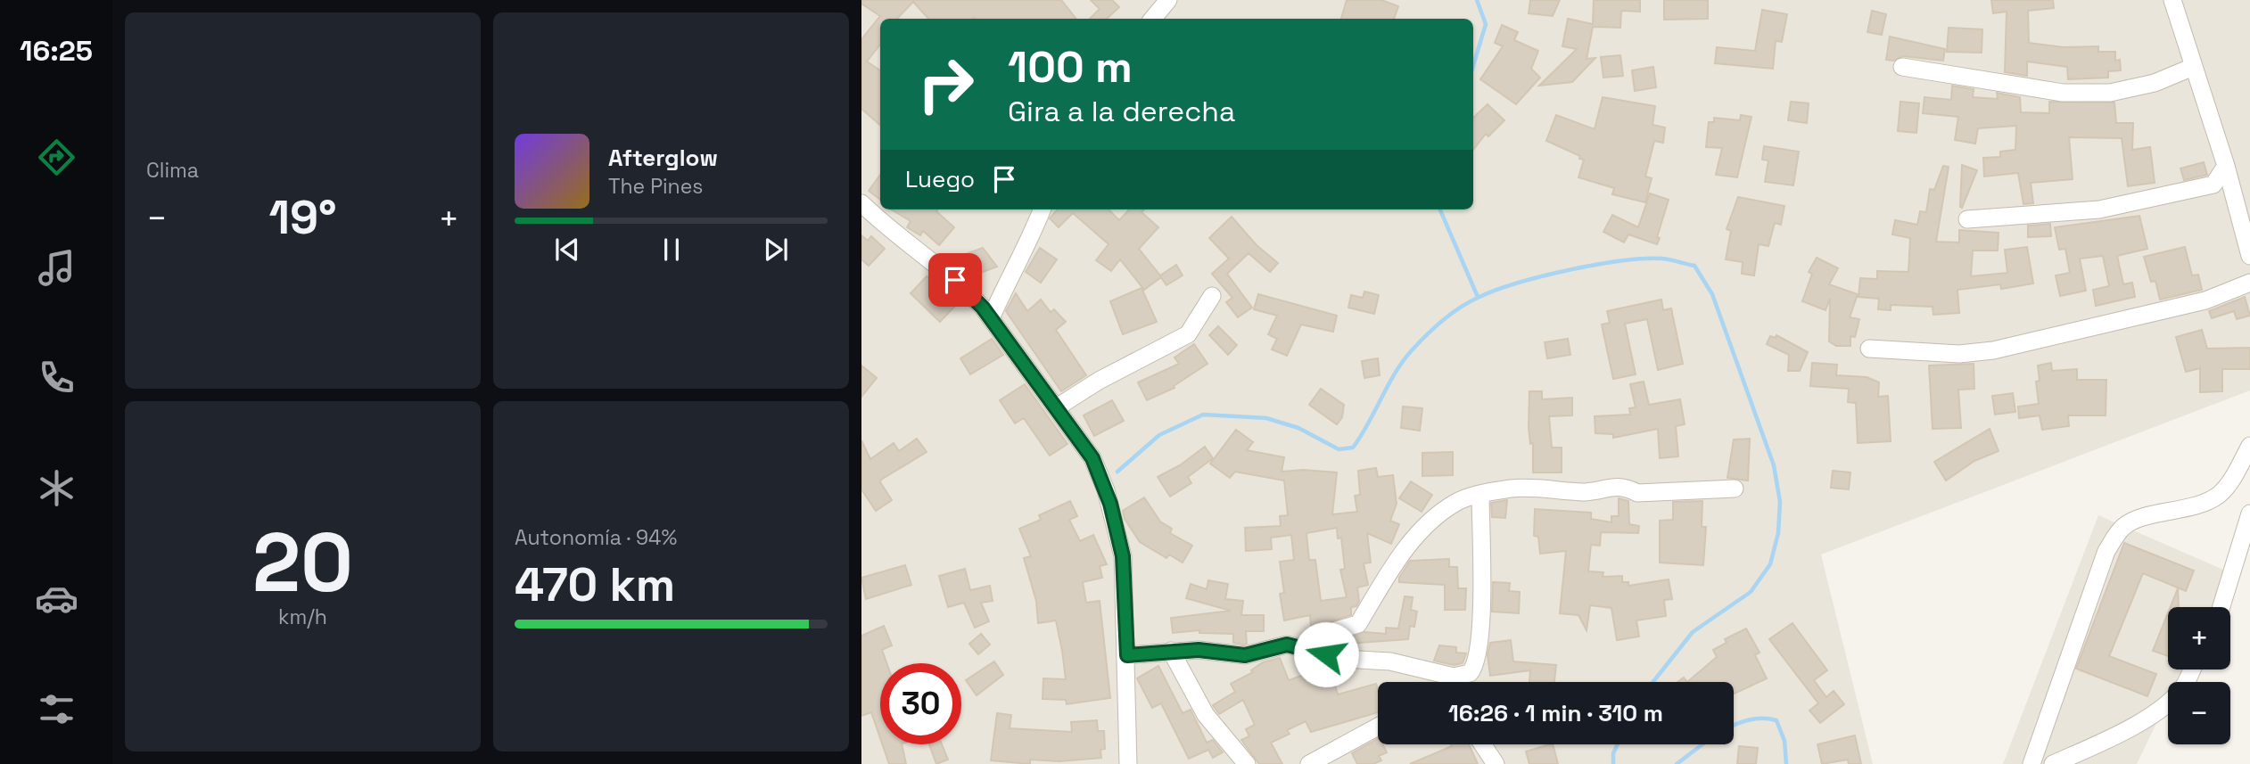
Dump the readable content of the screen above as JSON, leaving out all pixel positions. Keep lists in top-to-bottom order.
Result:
{
  "page": {
    "tabs": "16:25",
    "tile": [
      "Clima",
      ["20", "km/h"],
      ["Autonomía · 94%", "470 km"]
    ],
    "turn": ["100 m", "Gira a la derecha"],
    "song": ["Afterglow", "The Pines"],
    "then": "Luego",
    "heat": ["−", "19°", "+"],
    "map_buttons": ["+", "−"],
    "limit": "30",
    "trip": "16:26 · 1 min · 310 m"
  }
}
